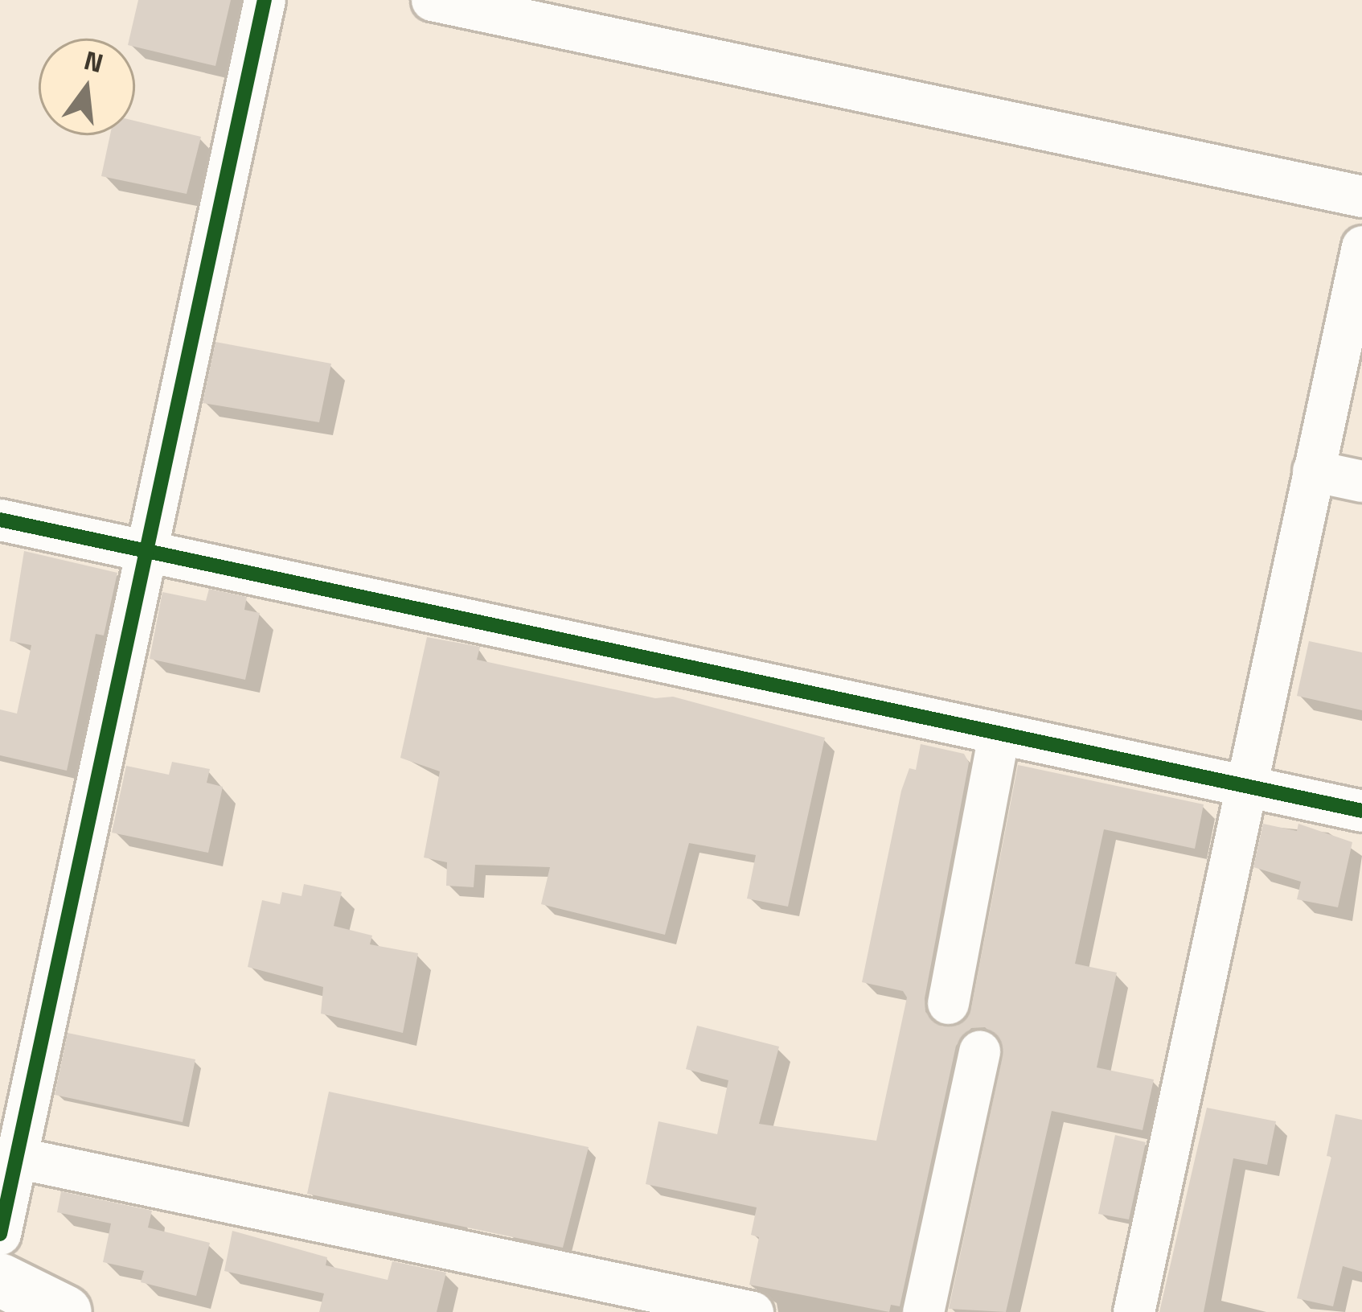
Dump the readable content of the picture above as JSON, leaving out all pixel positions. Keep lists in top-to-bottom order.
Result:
{
  "north": "top"
}
